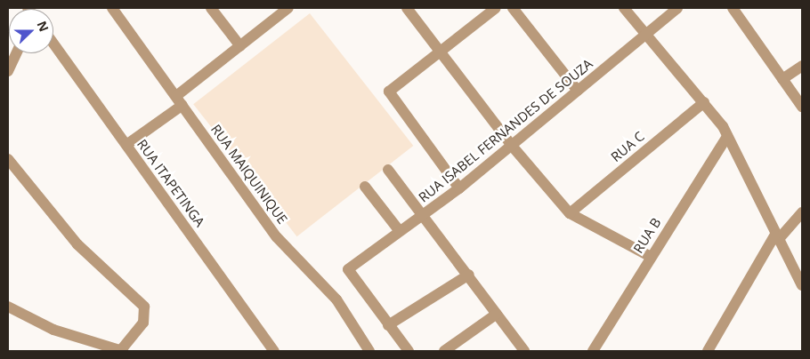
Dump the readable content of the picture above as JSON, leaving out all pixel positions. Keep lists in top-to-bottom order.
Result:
{
  "streets": {
    "street": [
      "RUA ISABEL FERNANDES DE SOUZA",
      "RUA C",
      "RUA MAIQUINIQUE",
      "RUA ITAPETINGA",
      "RUA B"
    ]
  },
  "north": "right"
}
